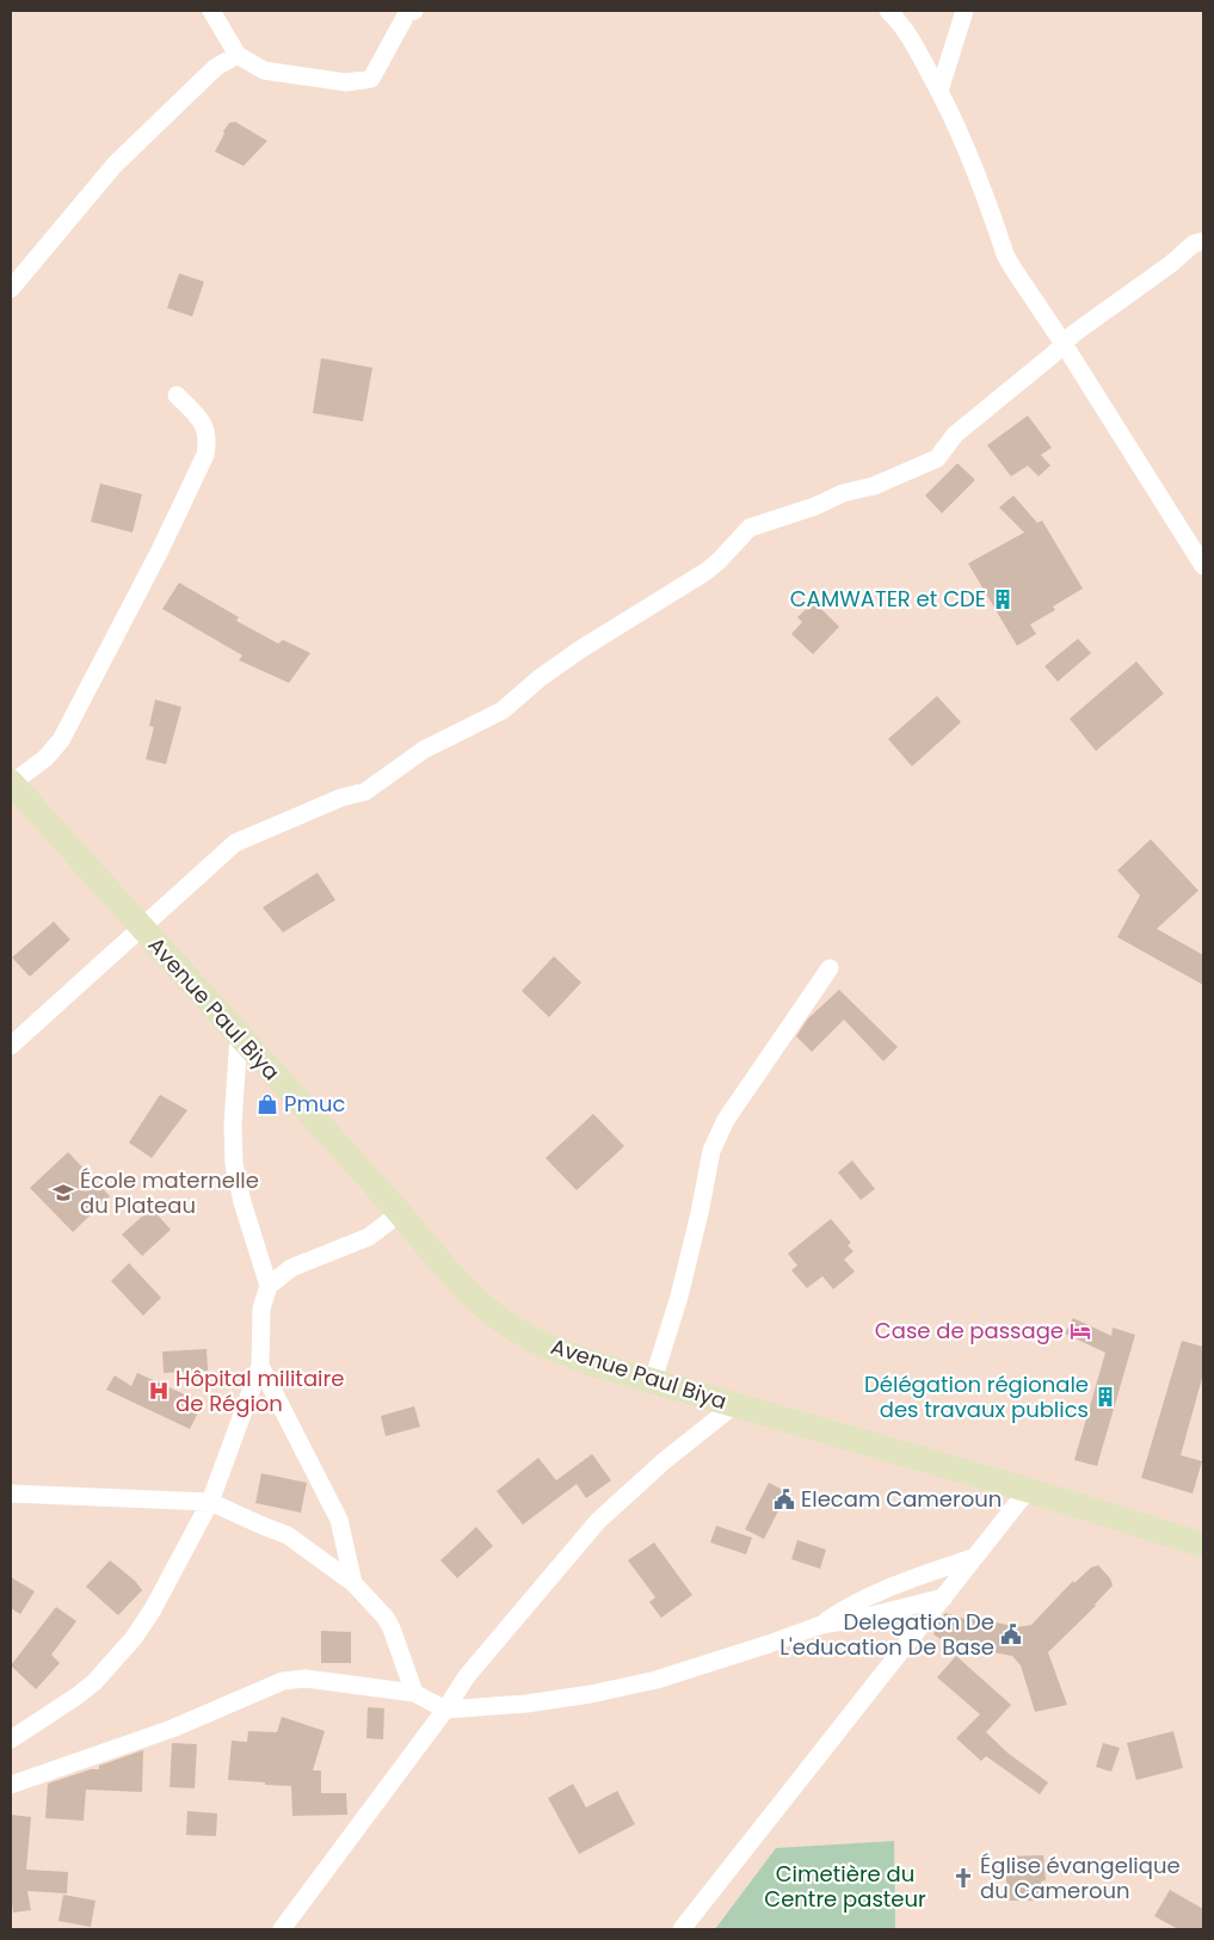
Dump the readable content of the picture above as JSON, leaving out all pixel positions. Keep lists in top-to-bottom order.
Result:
{
  "streets": {
    "main road": ["Avenue Paul Biya"]
  },
  "parks": ["Cimetière du Centre pasteur"],
  "places": {
    "building": ["CAMWATER et CDE", "Délégation régionale des travaux publics"],
    "shop": ["Pmuc"],
    "school or university": ["École maternelle du Plateau"],
    "hotel": ["Case de passage"],
    "hospital": ["Hôpital militaire de Région"],
    "public building": ["Elecam Cameroun", "Delegation De L'education De Base"],
    "church": ["Église évangelique du Cameroun"]
  }
}
